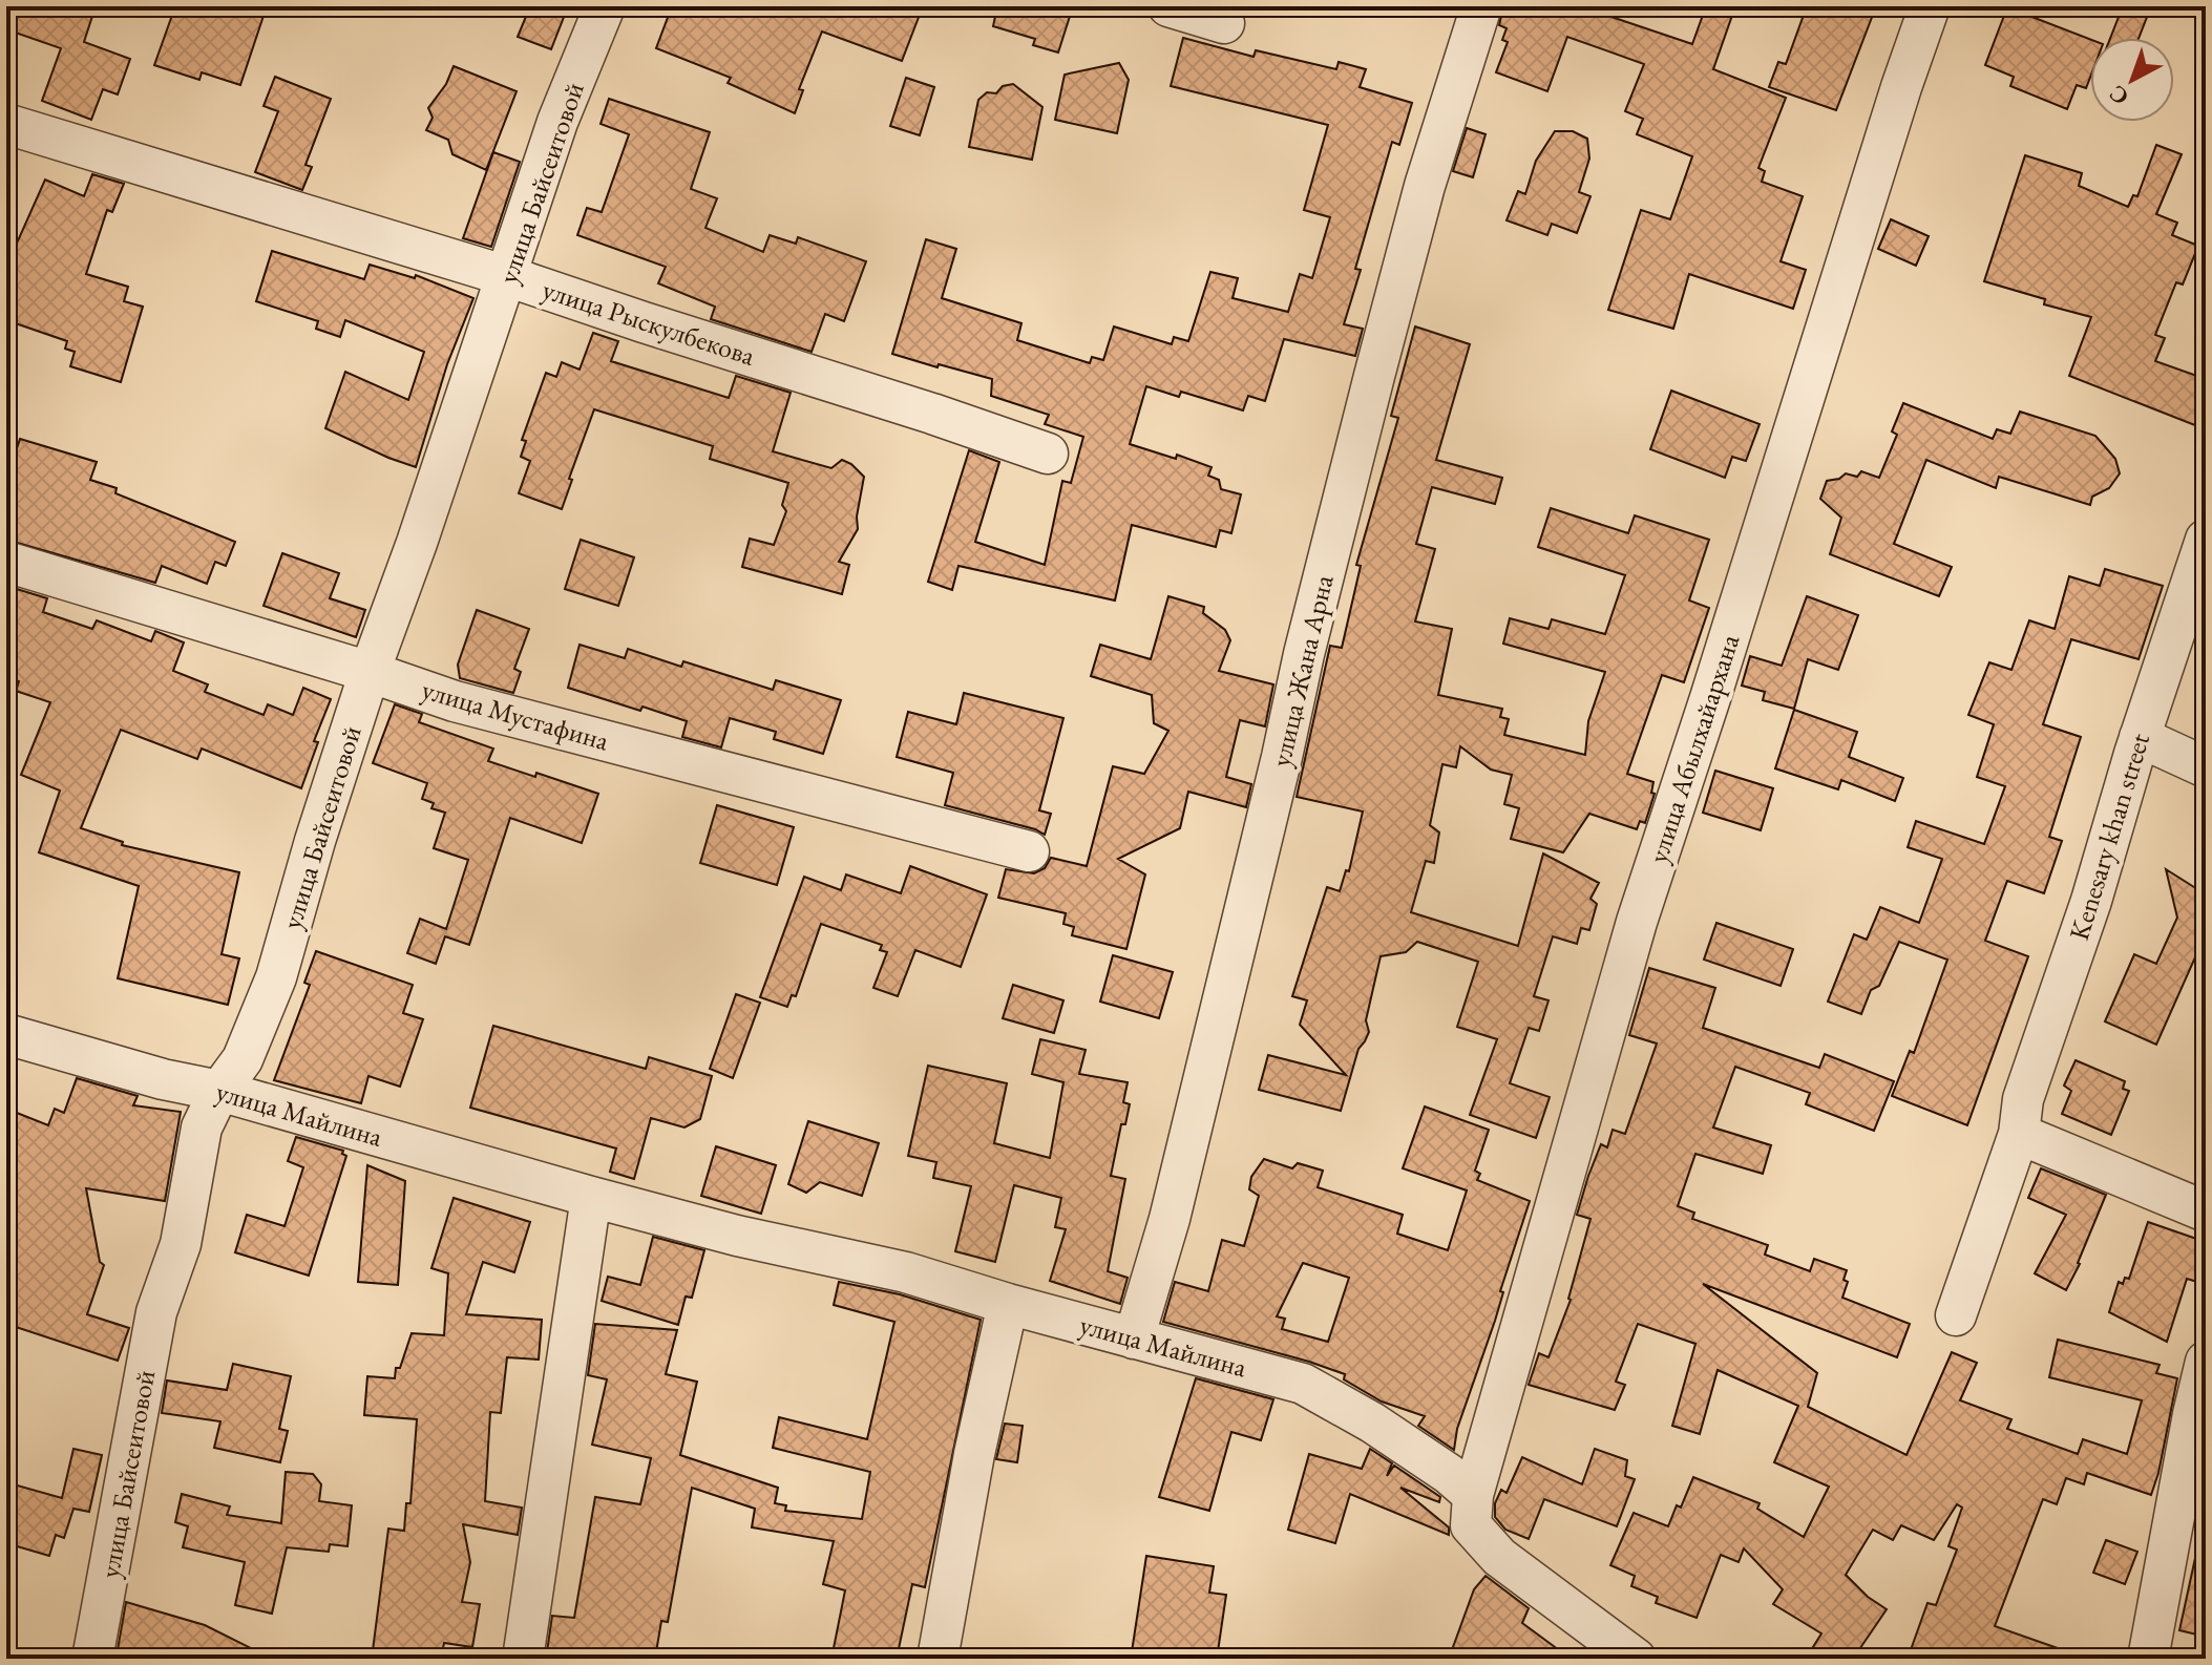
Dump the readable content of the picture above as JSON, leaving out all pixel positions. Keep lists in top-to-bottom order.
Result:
{
  "streets": {
    "street": [
      "улица Байсеитовой",
      "улица Рыскулбекова",
      "улица Жана Арна",
      "улица Мустафина",
      "улица Абылхайархана",
      "Kenesary khan street",
      "улица Майлина"
    ]
  },
  "crossings": [
    ["улица Байсеитовой", "улица Рыскулбекова"],
    ["улица Байсеитовой", "улица Мустафина"],
    ["улица Байсеитовой", "улица Майлина"],
    ["улица Жана Арна", "улица Майлина"],
    ["улица Абылхайархана", "улица Майлина"]
  ],
  "north": "bottom left"
}
